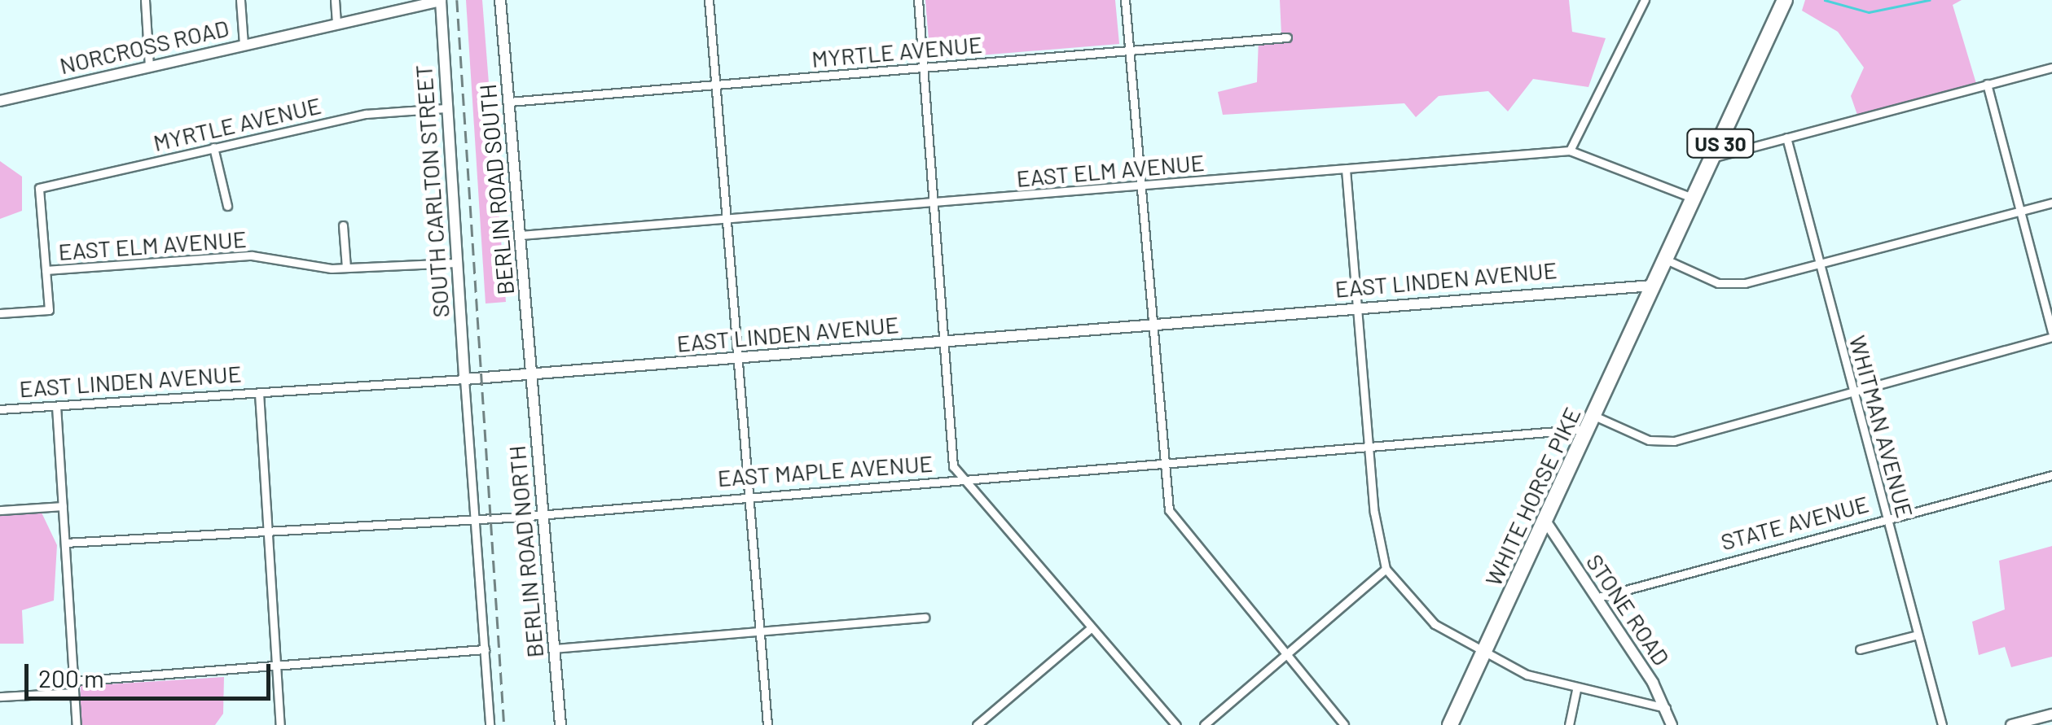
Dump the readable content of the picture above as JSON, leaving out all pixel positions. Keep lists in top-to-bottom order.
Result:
{
  "streets": {
    "highway": ["US 30", "WHITE HORSE PIKE"],
    "street": [
      "NORCROSS ROAD",
      "MYRTLE AVENUE",
      "EAST ELM AVENUE",
      "BERLIN ROAD SOUTH",
      "SOUTH CARLTON STREET",
      "EAST LINDEN AVENUE",
      "WHITMAN AVENUE",
      "EAST MAPLE AVENUE",
      "STATE AVENUE",
      "BERLIN ROAD NORTH",
      "STONE ROAD"
    ]
  },
  "crossings": [
    ["NORCROSS ROAD", "SOUTH CARLTON STREET"],
    ["MYRTLE AVENUE", "EAST ELM AVENUE"],
    ["MYRTLE AVENUE", "BERLIN ROAD SOUTH"],
    ["MYRTLE AVENUE", "SOUTH CARLTON STREET"],
    ["US 30", "EAST ELM AVENUE"],
    ["US 30", "EAST LINDEN AVENUE"],
    ["US 30", "WHITE HORSE PIKE"],
    ["EAST ELM AVENUE", "BERLIN ROAD SOUTH"],
    ["EAST ELM AVENUE", "SOUTH CARLTON STREET"],
    ["BERLIN ROAD SOUTH", "EAST LINDEN AVENUE"],
    ["BERLIN ROAD SOUTH", "BERLIN ROAD NORTH"],
    ["SOUTH CARLTON STREET", "EAST LINDEN AVENUE"],
    ["EAST LINDEN AVENUE", "WHITE HORSE PIKE"],
    ["EAST LINDEN AVENUE", "BERLIN ROAD NORTH"],
    ["WHITMAN AVENUE", "STATE AVENUE"],
    ["EAST MAPLE AVENUE", "WHITE HORSE PIKE"],
    ["EAST MAPLE AVENUE", "BERLIN ROAD NORTH"],
    ["WHITE HORSE PIKE", "STONE ROAD"],
    ["STATE AVENUE", "STONE ROAD"]
  ],
  "scale_bar": "200 m"
}
